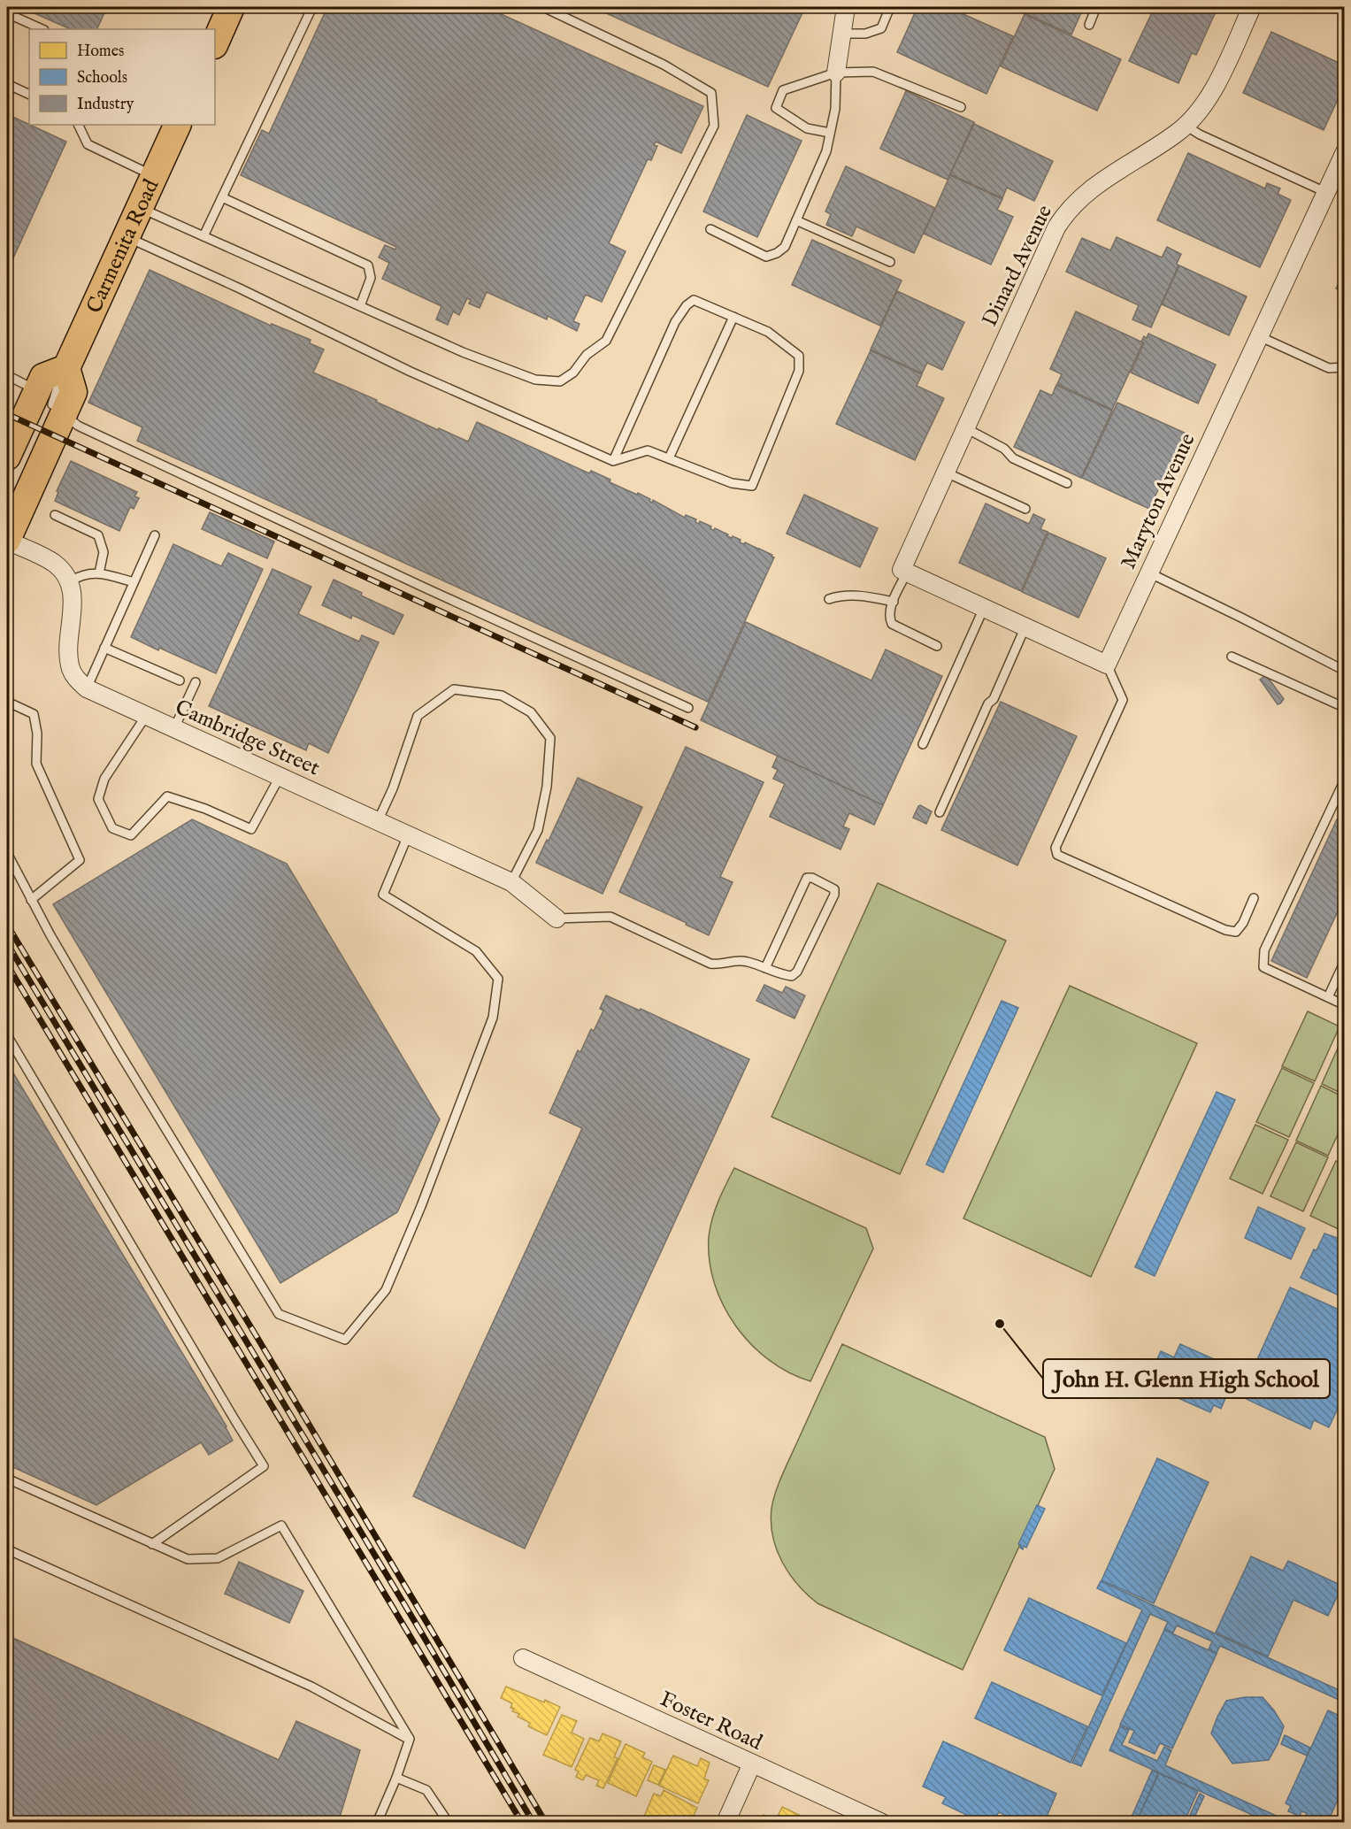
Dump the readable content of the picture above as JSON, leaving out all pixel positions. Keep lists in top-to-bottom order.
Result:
{
  "streets": {
    "main road": ["Carmenita Road"],
    "street": [
      "Dinard Avenue",
      "Maryton Avenue",
      "Cambridge Street",
      "Foster Road"
    ]
  },
  "places": ["John H. Glenn High School"],
  "legend": ["Homes", "Schools", "Industry"]
}
